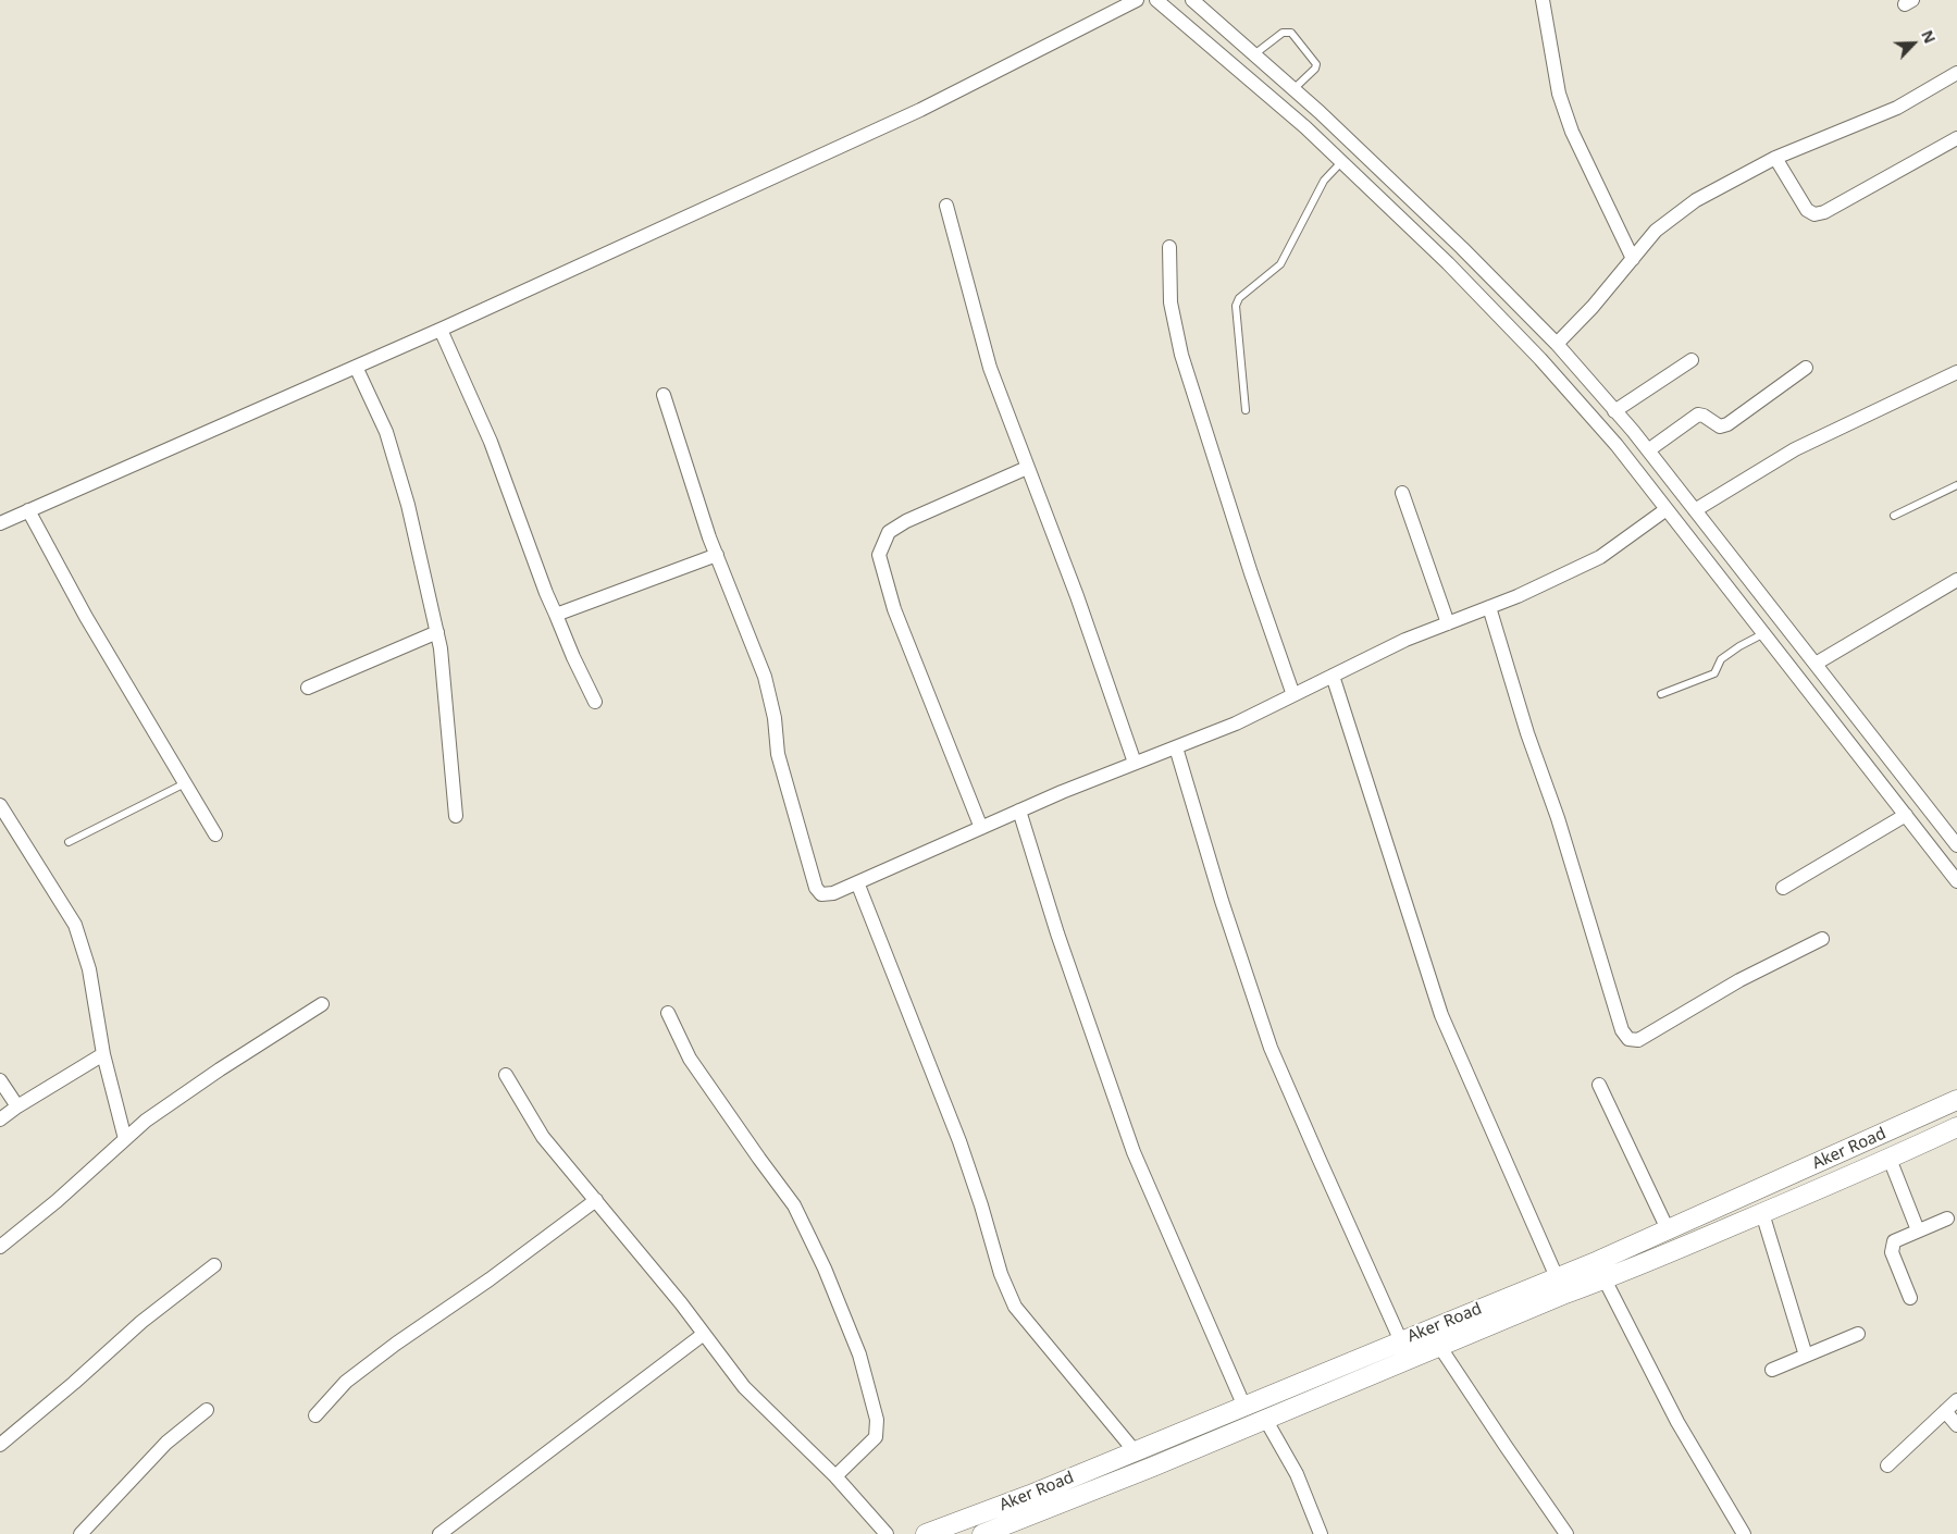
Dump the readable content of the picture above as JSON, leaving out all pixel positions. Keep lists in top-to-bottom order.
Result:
{
  "streets": {
    "street": ["Aker Road"]
  },
  "north": "top right"
}
